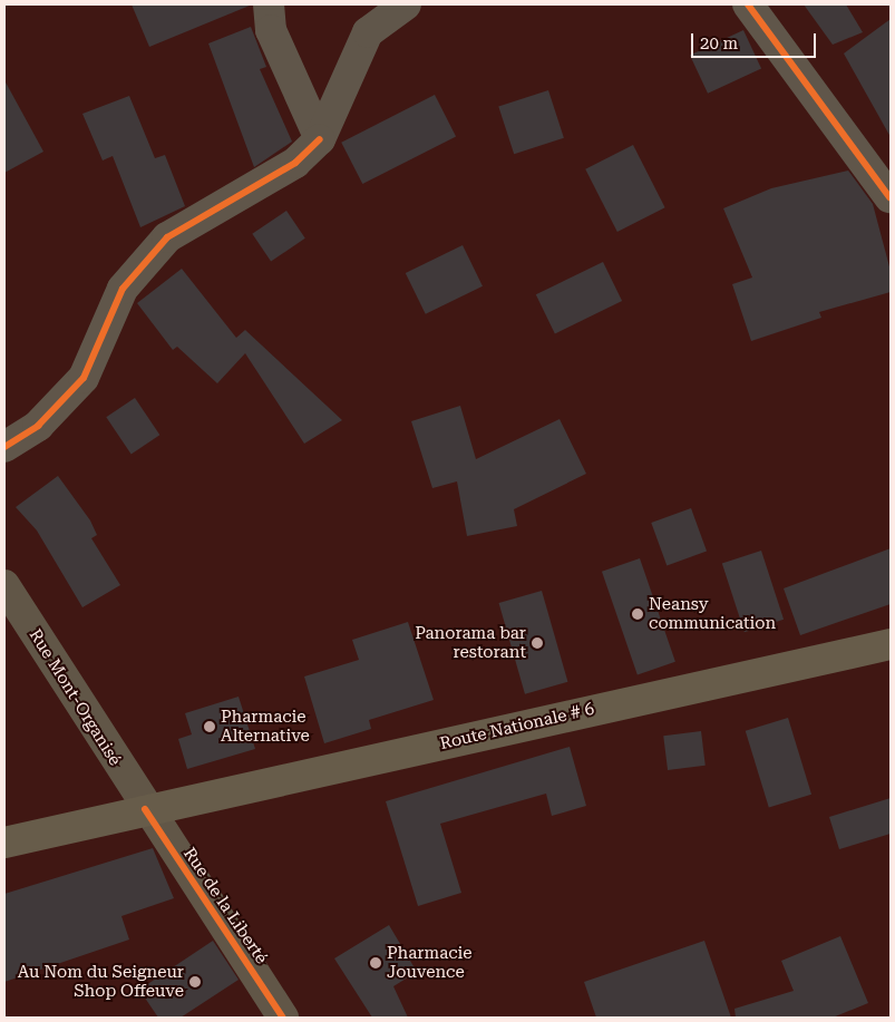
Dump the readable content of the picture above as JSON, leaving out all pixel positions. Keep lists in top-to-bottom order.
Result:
{
  "streets": {
    "main road": ["Rue Mont-Organisé", "Route Nationale # 6", "Rue de la Liberté"]
  },
  "crossings": [
    ["Rue Mont-Organisé", "Route Nationale # 6"],
    ["Rue Mont-Organisé", "Rue de la Liberté"],
    ["Route Nationale # 6", "Rue de la Liberté"]
  ],
  "places": [
    "Neansy communication",
    "Panorama bar restorant",
    "Pharmacie Alternative",
    "Pharmacie Jouvence",
    "Au Nom du Seigneur Shop Offeuve"
  ],
  "scale_bar": "20 m"
}
